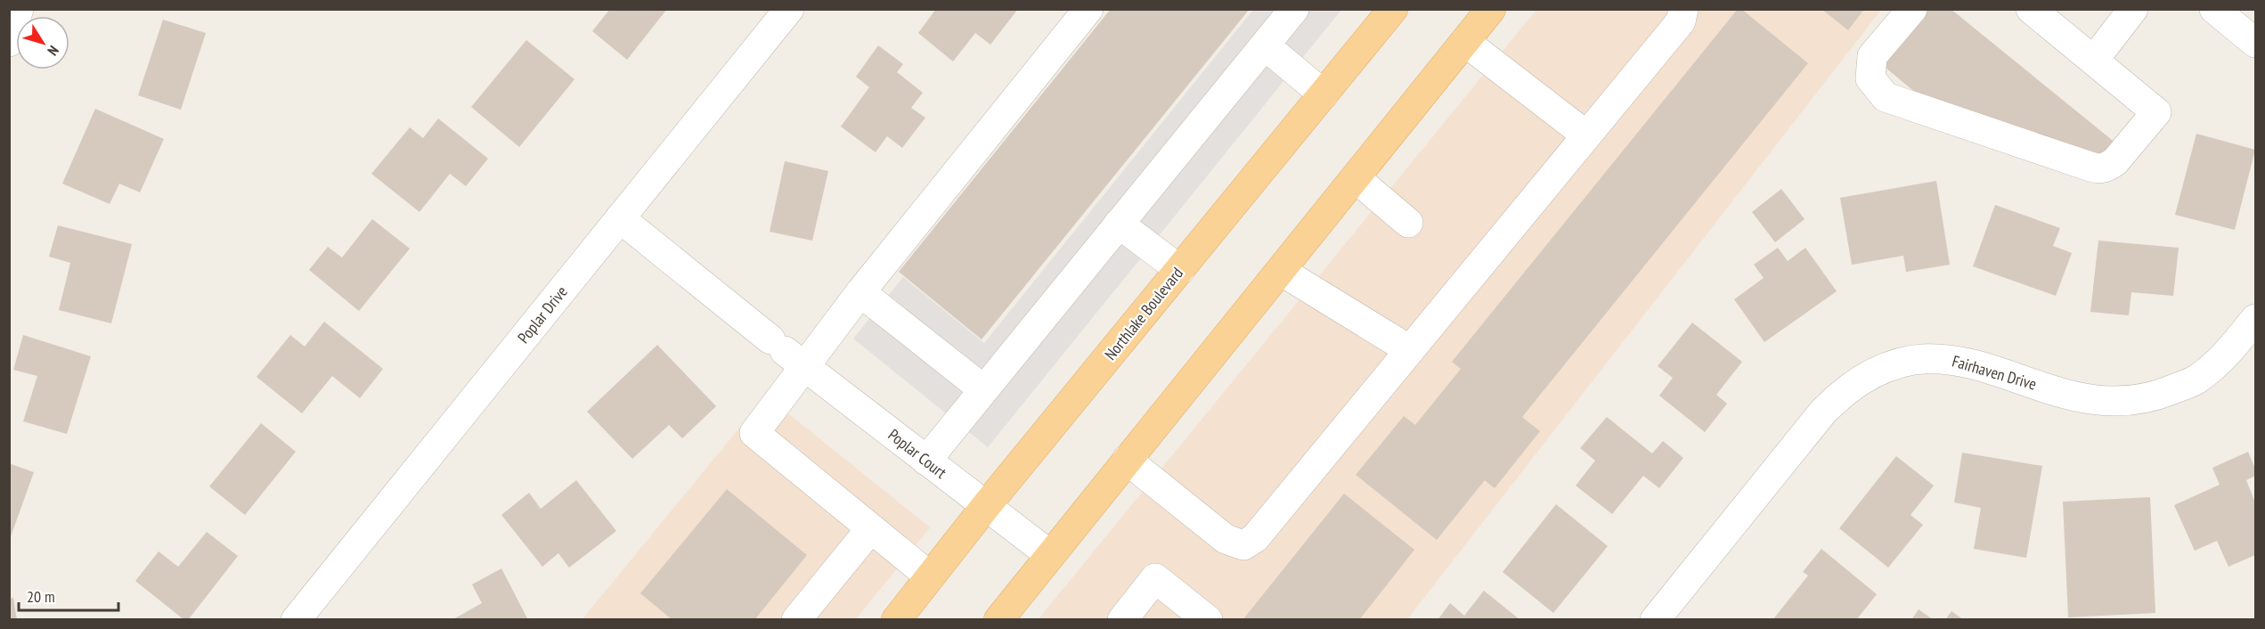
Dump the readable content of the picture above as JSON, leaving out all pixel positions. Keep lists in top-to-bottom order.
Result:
{
  "streets": {
    "main road": ["Northlake Boulevard"],
    "street": ["Poplar Drive", "Fairhaven Drive", "Poplar Court"]
  },
  "crossings": [
    ["Northlake Boulevard", "Poplar Court"],
    ["Poplar Drive", "Poplar Court"]
  ],
  "scale_bar": "20 m",
  "north": "bottom right"
}
